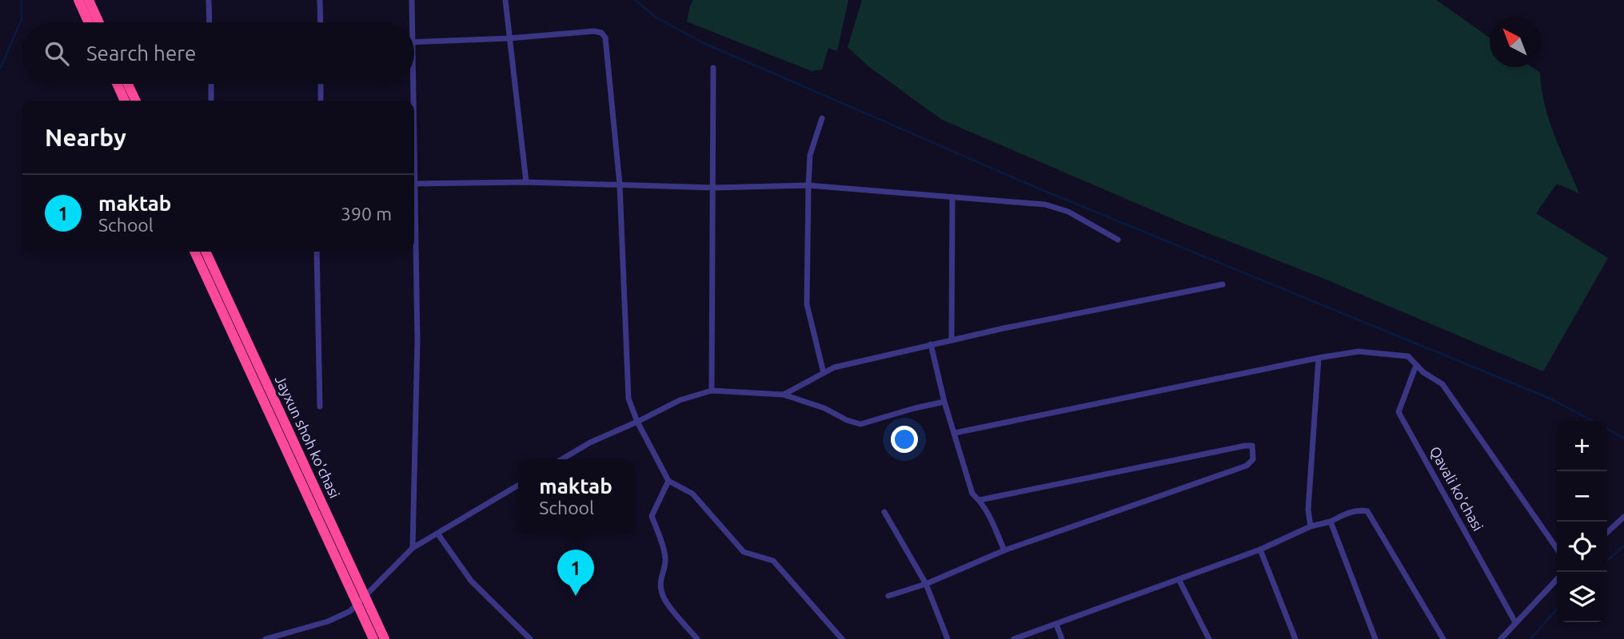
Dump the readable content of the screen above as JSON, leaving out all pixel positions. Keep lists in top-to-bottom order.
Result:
{
  "streets": {
    "highway": ["Jayxun shoh ko'chasi"],
    "street": ["Qavali ko'chasi"]
  },
  "north": "top left",
  "page": {
    "search": "Search here",
    "heading": "Nearby",
    "list": [
      {
        "mark": "1",
        "name": "maktab",
        "note": "School",
        "value": "390 m"
      }
    ],
    "map_buttons": ["+", "−"],
    "popup": ["maktab", "School"],
    "pins": "1"
  }
}
